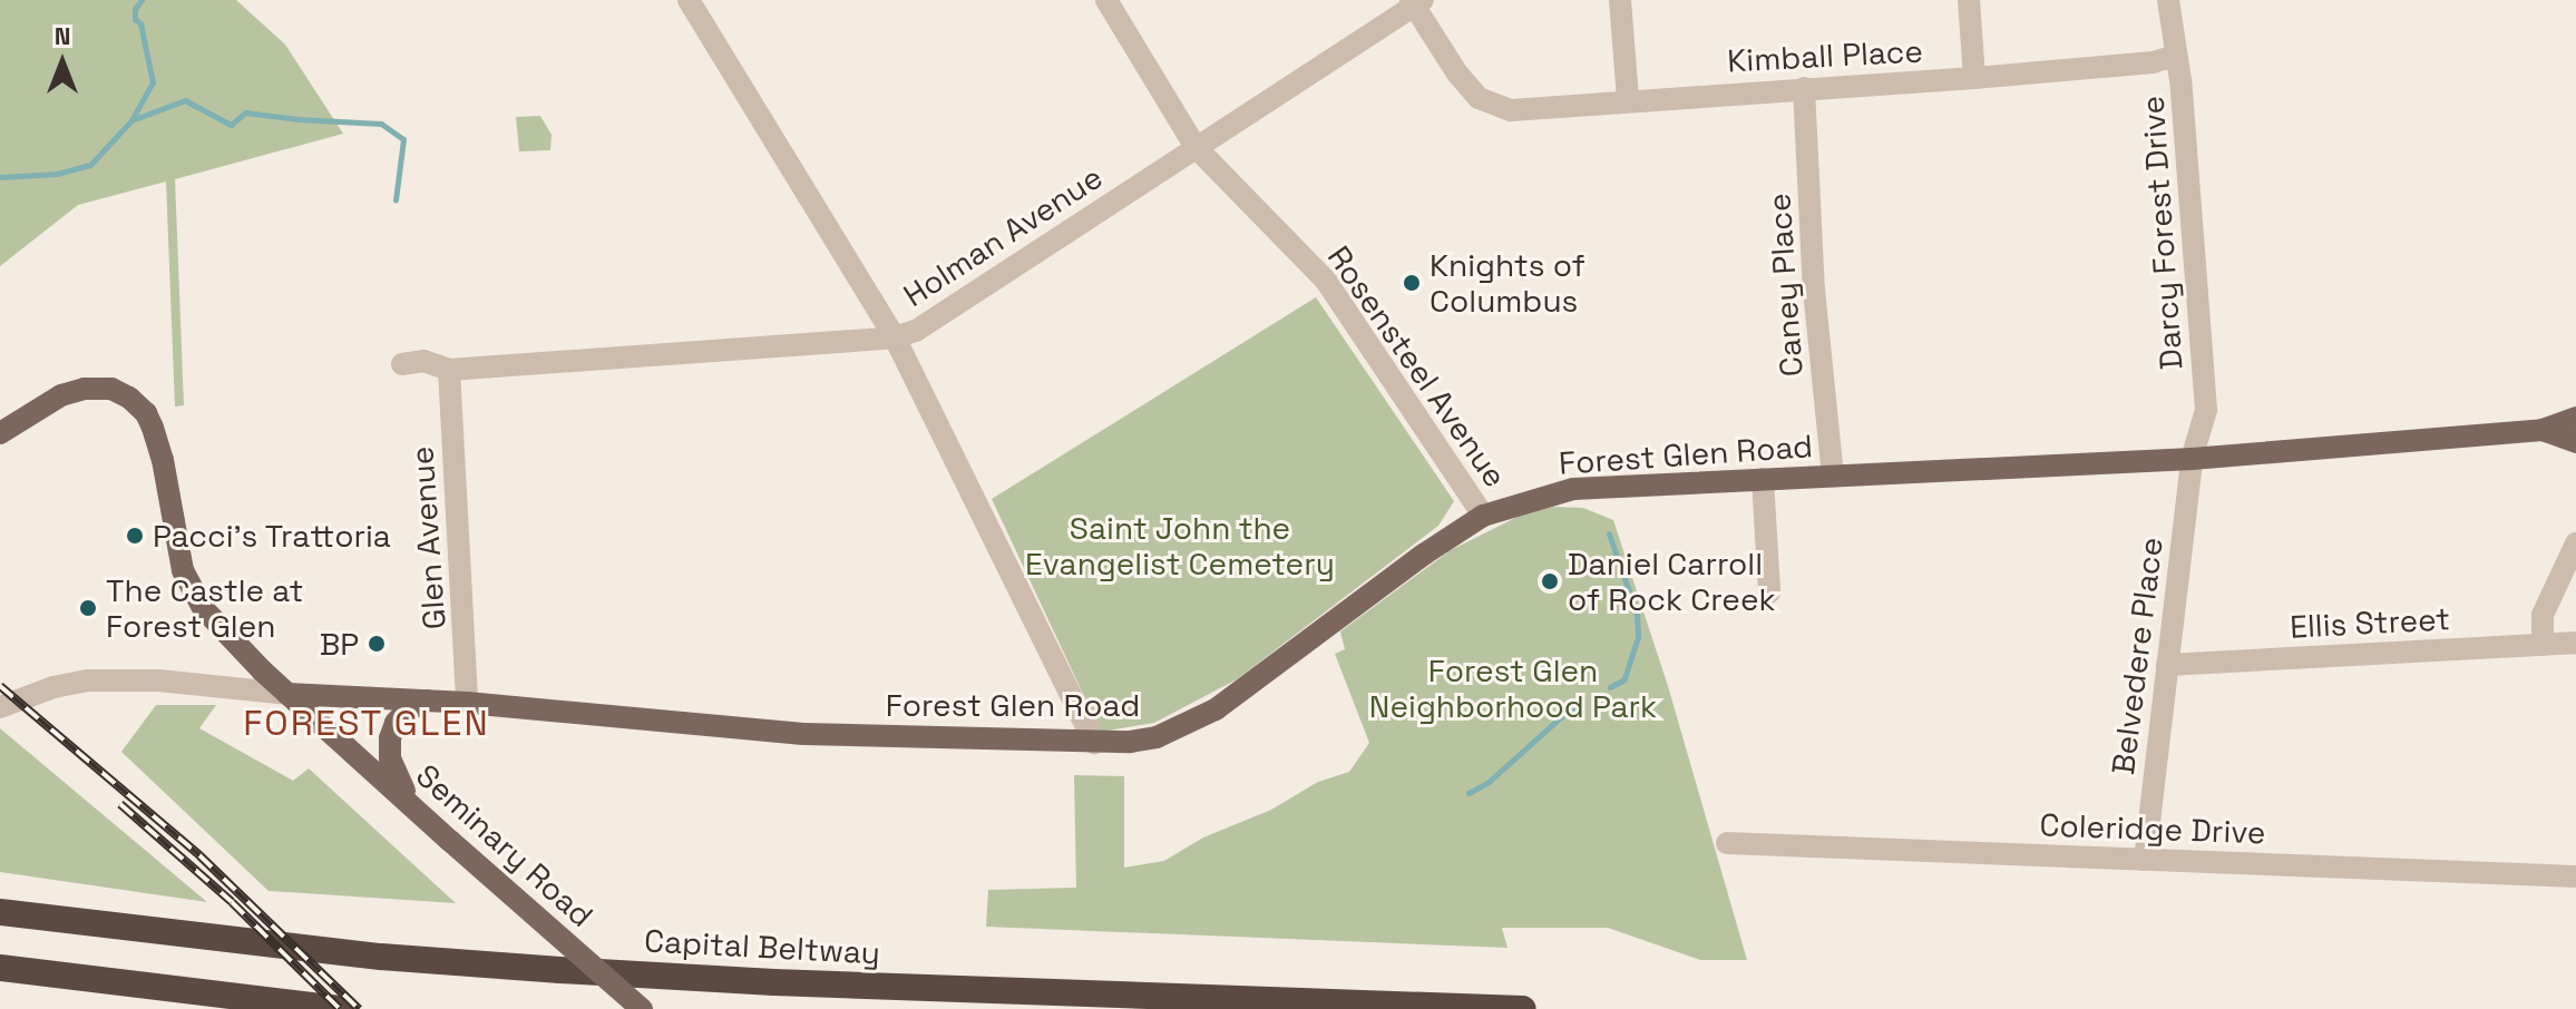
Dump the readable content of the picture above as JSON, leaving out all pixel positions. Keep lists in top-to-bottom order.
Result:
{
  "streets": {
    "highway": ["Capital Beltway"],
    "main road": ["Forest Glen Road", "Seminary Road"],
    "street": [
      "Kimball Place",
      "Darcy Forest Drive",
      "Holman Avenue",
      "Caney Place",
      "Rosensteel Avenue",
      "Glen Avenue",
      "Ellis Street",
      "Belvedere Place",
      "Coleridge Drive"
    ]
  },
  "crossings": [
    ["Kimball Place", "Darcy Forest Drive"],
    ["Kimball Place", "Holman Avenue"],
    ["Kimball Place", "Caney Place"],
    ["Darcy Forest Drive", "Forest Glen Road"],
    ["Darcy Forest Drive", "Belvedere Place"],
    ["Holman Avenue", "Rosensteel Avenue"],
    ["Holman Avenue", "Glen Avenue"],
    ["Caney Place", "Forest Glen Road"],
    ["Rosensteel Avenue", "Forest Glen Road"],
    ["Forest Glen Road", "Glen Avenue"],
    ["Forest Glen Road", "Belvedere Place"],
    ["Forest Glen Road", "Seminary Road"],
    ["Ellis Street", "Belvedere Place"],
    ["Belvedere Place", "Coleridge Drive"]
  ],
  "districts": ["FOREST GLEN"],
  "parks": ["Saint John the Evangelist Cemetery", "Forest Glen Neighborhood Park"],
  "places": [
    "Knights of Columbus",
    "Pacci's Trattoria",
    "Daniel Carroll of Rock Creek",
    "The Castle at Forest Glen",
    "BP"
  ],
  "north": "top"
}
